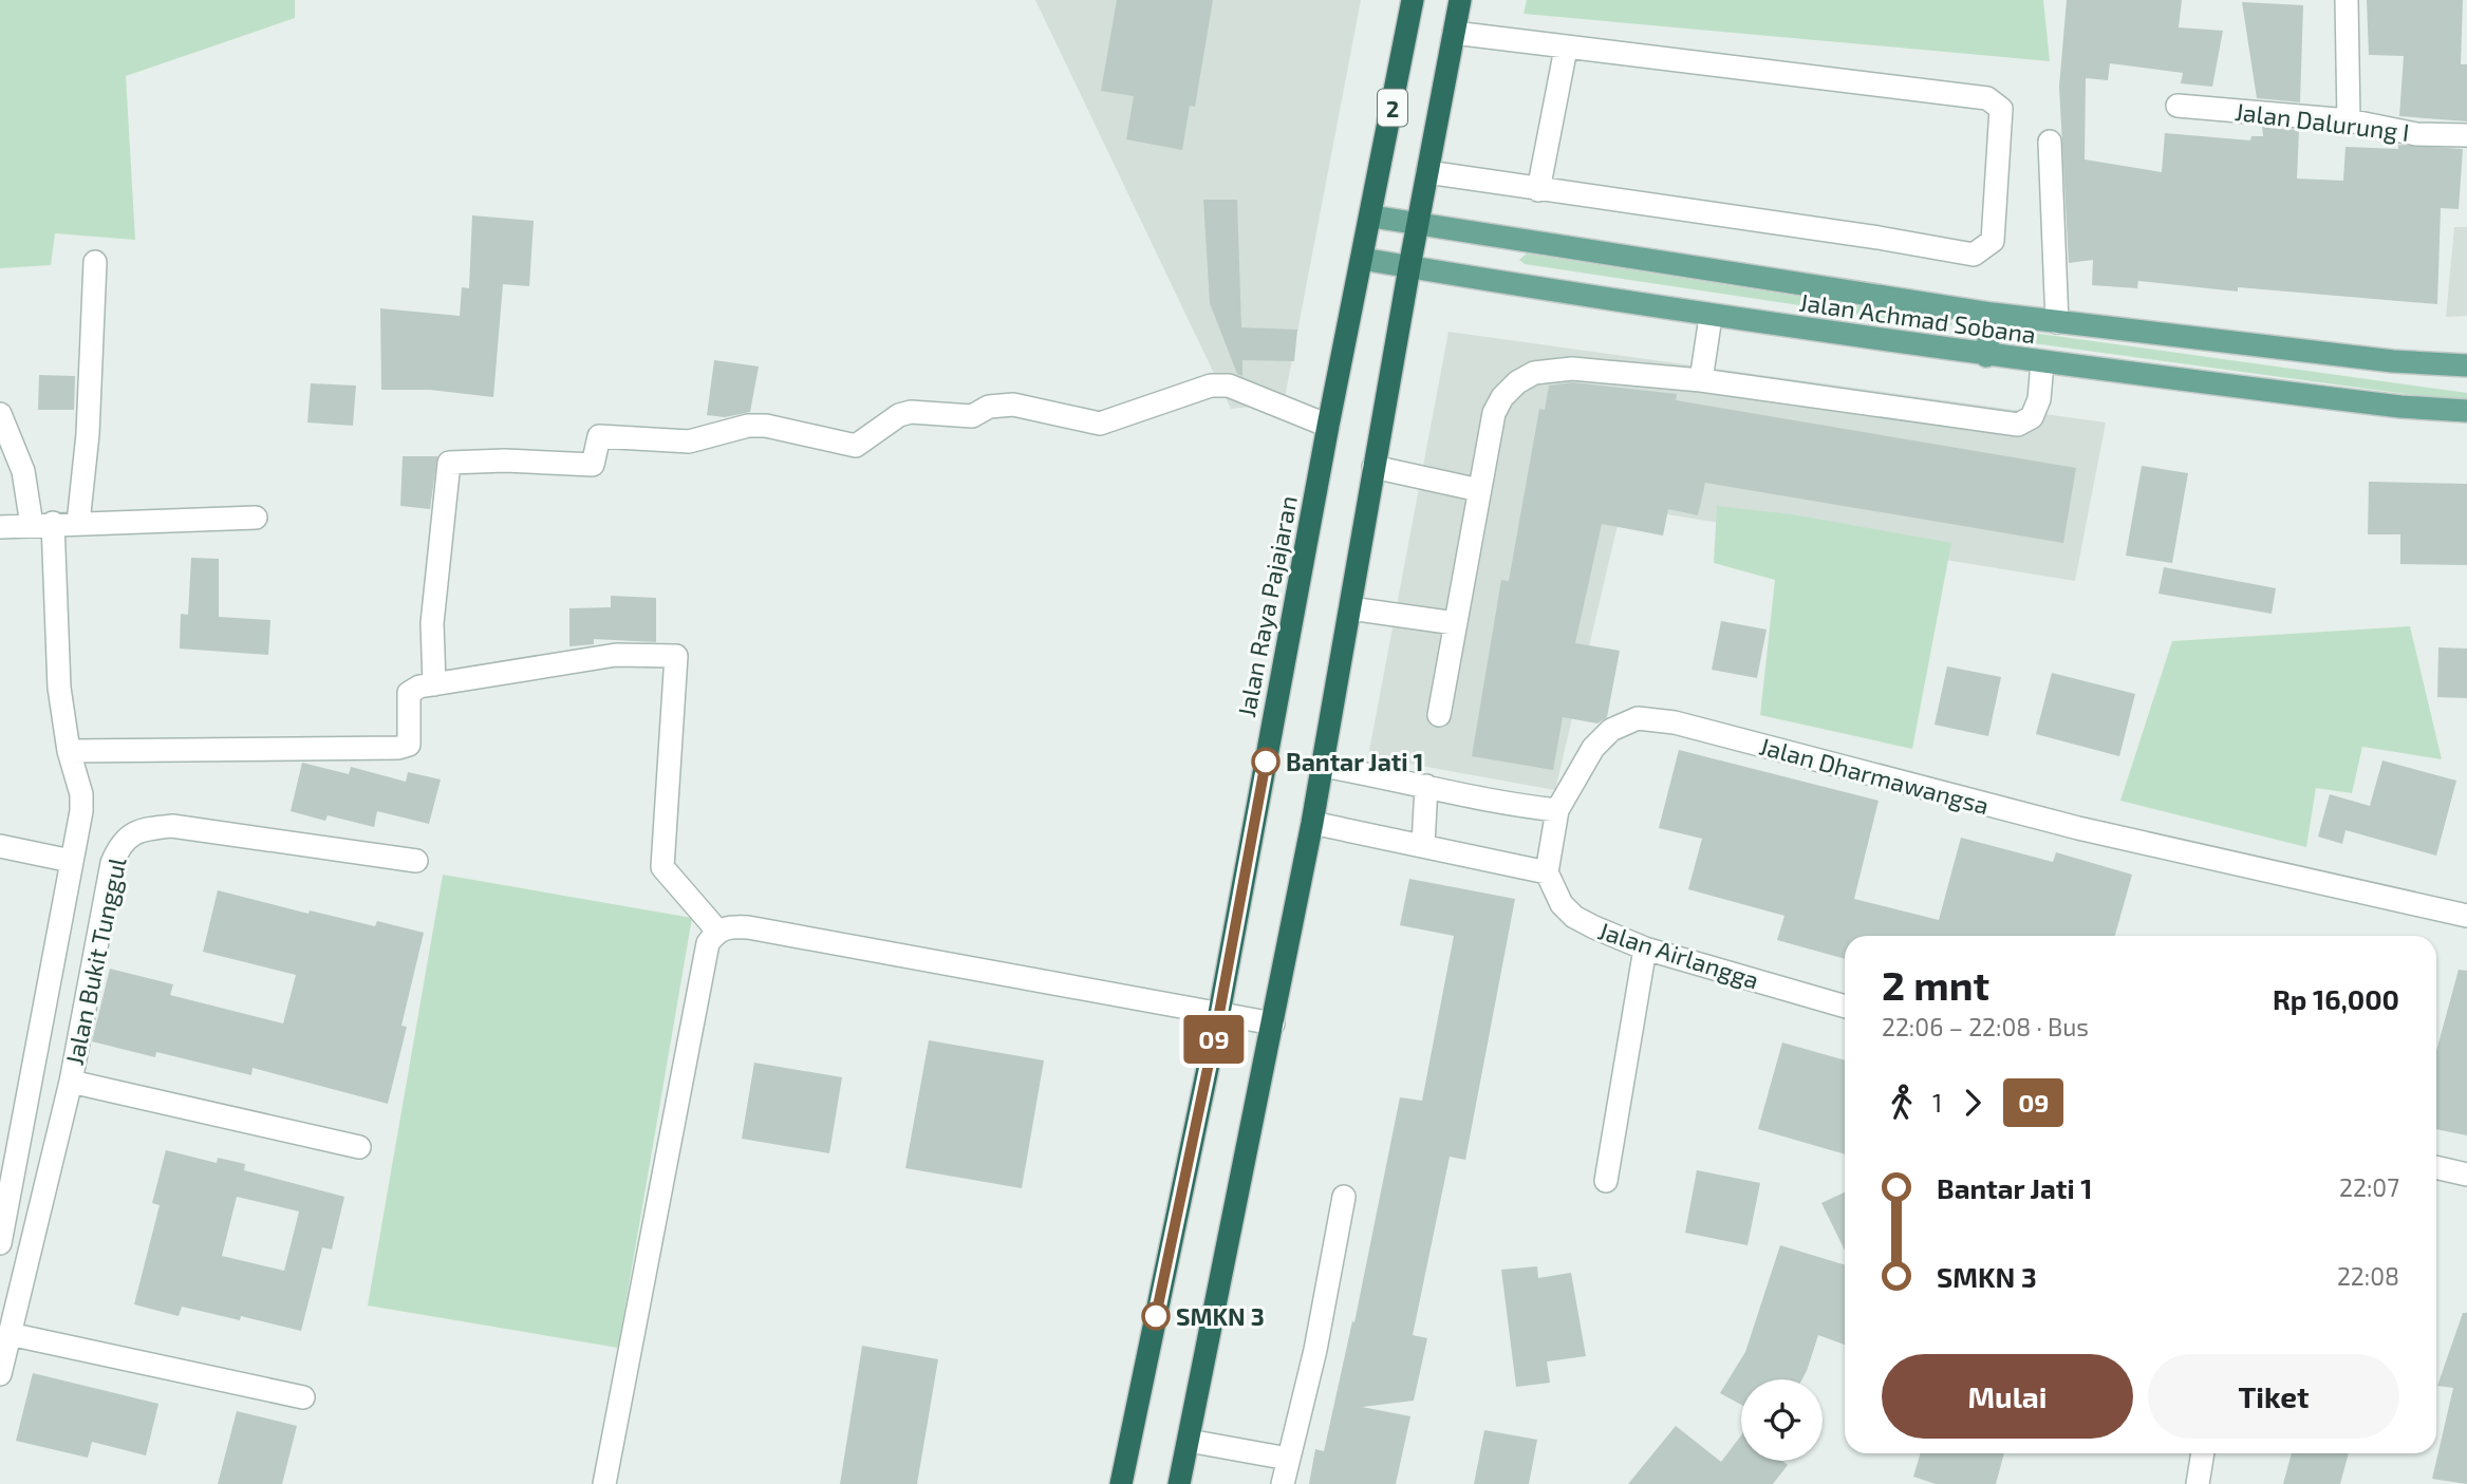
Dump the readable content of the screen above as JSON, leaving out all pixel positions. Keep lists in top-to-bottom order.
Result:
{
  "streets": {
    "highway": ["2", "Jalan Raya Pajajaran"],
    "main road": ["Jalan Achmad Sobana"],
    "street": [
      "Jalan Dalurung I",
      "Jalan Dharmawangsa",
      "Jalan Airlangga",
      "Jalan Bukit Tunggul"
    ]
  },
  "crossings": [
    ["2", "Jalan Achmad Sobana"],
    ["Jalan Achmad Sobana", "Jalan Raya Pajajaran"],
    ["Jalan Dharmawangsa", "Jalan Airlangga"]
  ],
  "places": ["Bantar Jati 1", "SMKN 3"],
  "lines": ["bus line 09"],
  "page": {
    "on_map": "09",
    "heading": ["2 mnt", "22:06 – 22:08 · Bus", "Rp 16,000"],
    "legs": ["1", "09"],
    "list": [
      {
        "name": "Bantar Jati 1",
        "value": "22:07"
      },
      {
        "name": "SMKN 3",
        "value": "22:08"
      }
    ],
    "buttons": ["Mulai", "Tiket"]
  }
}
